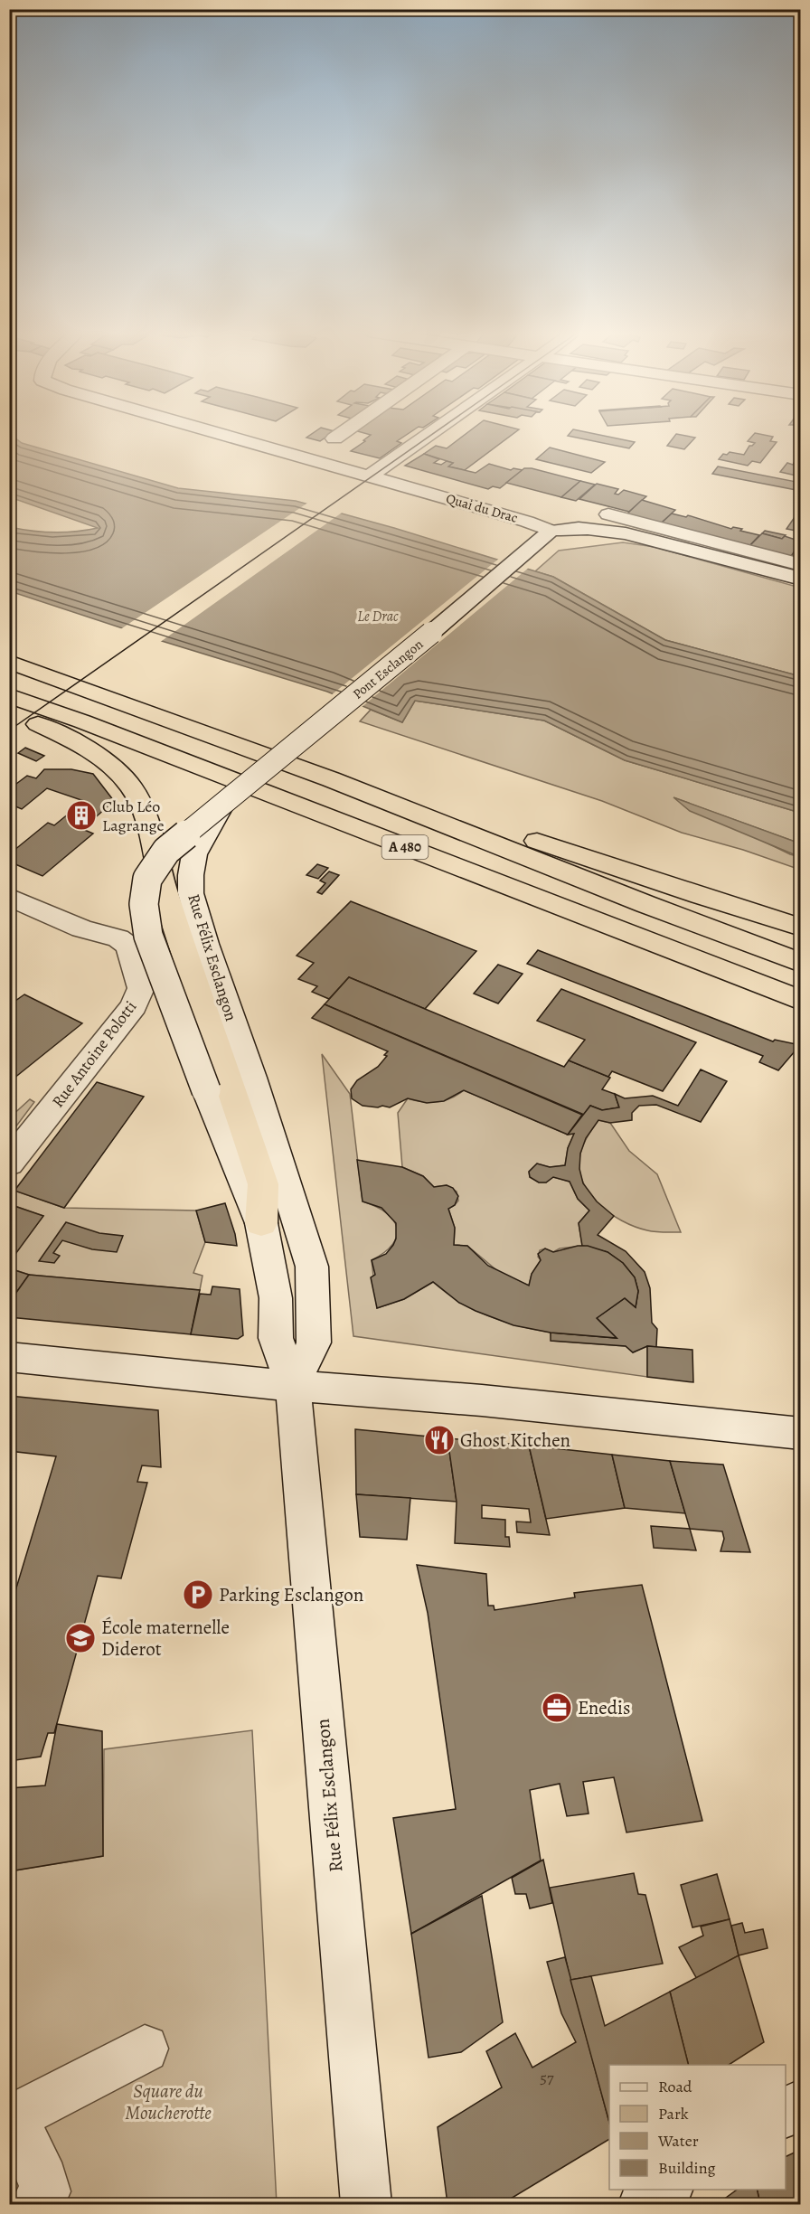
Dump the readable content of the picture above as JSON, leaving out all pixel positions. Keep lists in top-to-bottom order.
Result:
{
  "streets": {
    "highway": ["A 480"],
    "street": [
      "Quai du Drac",
      "Pont Esclangon",
      "Rue Félix Esclangon",
      "Rue Antoine Polotti"
    ]
  },
  "crossings": [
    ["Quai du Drac", "Pont Esclangon"],
    ["Pont Esclangon", "Rue Félix Esclangon"]
  ],
  "water": ["Le Drac"],
  "parks": ["Square du Moucherotte"],
  "places": {
    "building": ["Club Léo Lagrange"],
    "restaurant": ["Ghost Kitchen"],
    "parking": ["Parking Esclangon"],
    "school or university": ["École maternelle Diderot"],
    "office": ["Enedis"]
  },
  "house_numbers": ["57"],
  "legend": [
    "Road",
    "Park",
    "Water",
    "Building"
  ]
}
